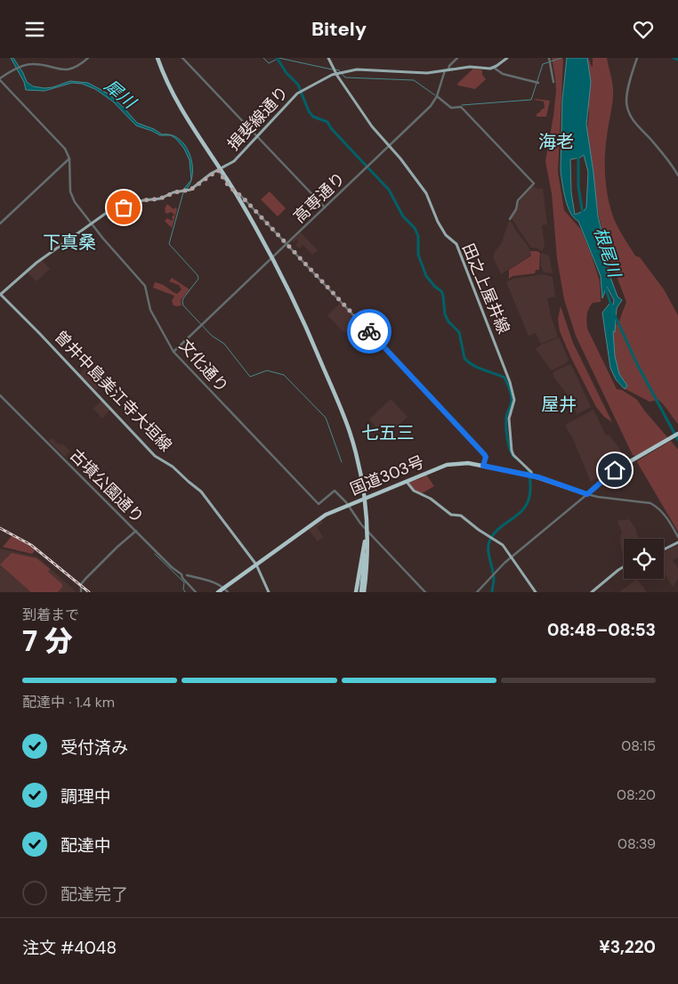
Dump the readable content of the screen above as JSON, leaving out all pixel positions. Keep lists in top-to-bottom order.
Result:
{
  "streets": {
    "highway": ["国道303号"],
    "main road": ["揖斐線通り", "田之上屋井線", "曽井中島美江寺大垣線"],
    "street": ["高専通り", "文化通り", "古墳公園通り"]
  },
  "crossings": [
    ["揖斐線通り", "田之上屋井線"],
    ["揖斐線通り", "文化通り"],
    ["高専通り", "田之上屋井線"],
    ["高専通り", "文化通り"],
    ["田之上屋井線", "国道303号"],
    ["文化通り", "国道303号"],
    ["曽井中島美江寺大垣線", "国道303号"]
  ],
  "districts": [
    "海老",
    "下真桑",
    "屋井",
    "七五三"
  ],
  "water": ["犀川", "根尾川"],
  "page": {
    "header": "Bitely",
    "heading": ["7 分", "到着まで", "08:48–08:53"],
    "panel": ["注文 #4048", "¥3,220"],
    "bar": "配達中 · 1.4 km",
    "list": [
      ["受付済み", "08:15"],
      ["調理中", "08:20"],
      ["配達中", "08:39"],
      "配達完了"
    ]
  }
}
